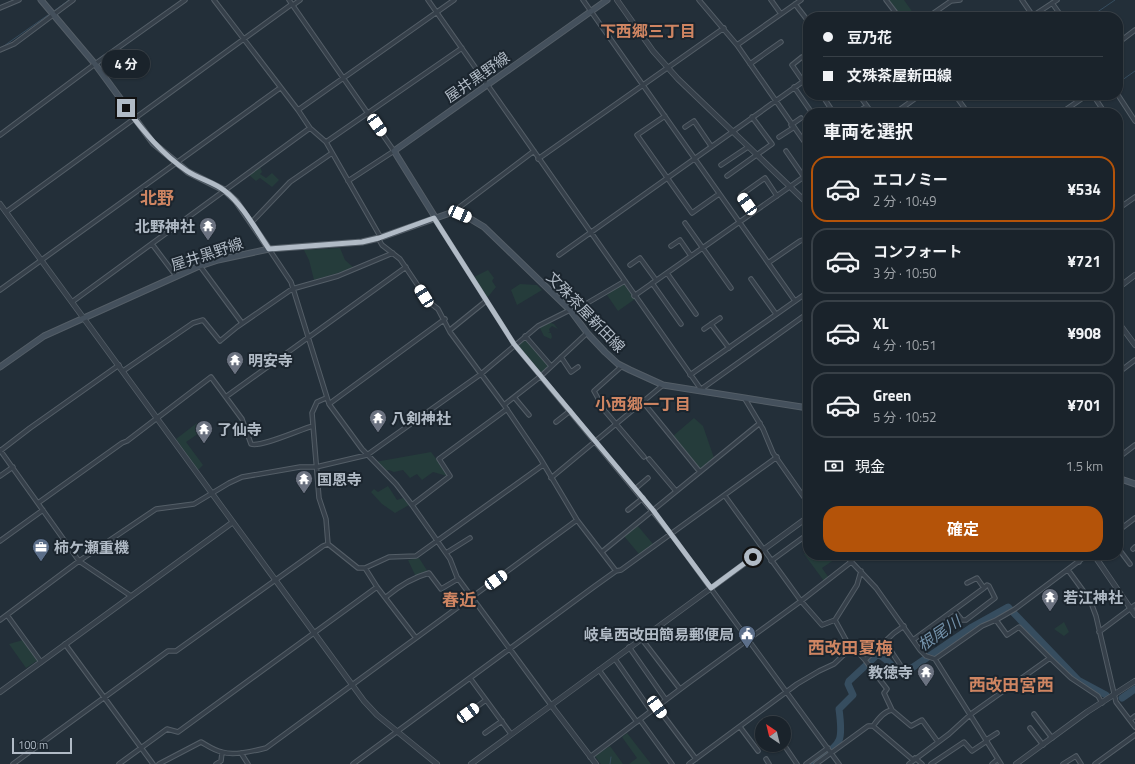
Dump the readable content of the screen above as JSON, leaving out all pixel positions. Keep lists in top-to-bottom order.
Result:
{
  "streets": {
    "main road": ["屋井黒野線", "文殊茶屋新田線"]
  },
  "districts": [
    "下西郷三丁目",
    "北野",
    "小西郷一丁目",
    "春近",
    "西改田夏梅",
    "西改田宮西"
  ],
  "water": ["根尾川"],
  "places": {
    "temple": [
      "北野神社",
      "明安寺",
      "八剣神社",
      "了仙寺",
      "国恩寺",
      "若江神社",
      "教徳寺"
    ],
    "office": ["柿ケ瀬重機"],
    "public building": ["岐阜西改田簡易郵便局"]
  },
  "scale_bar": "100 m",
  "north": "top left",
  "page": {
    "banner": ["豆乃花", "文殊茶屋新田線"],
    "bubble": "4 分",
    "heading": "車両を選択",
    "list": [
      {
        "name": "エコノミー",
        "note": "2 分 · 10:49",
        "value": "¥534"
      },
      {
        "name": "コンフォート",
        "note": "3 分 · 10:50",
        "value": "¥721"
      },
      {
        "name": "XL",
        "note": "4 分 · 10:51",
        "value": "¥908"
      },
      {
        "name": "Green",
        "note": "5 分 · 10:52",
        "value": "¥701"
      }
    ],
    "pay": ["現金", "1.5 km"],
    "buttons": "確定",
    "scale": "100 m"
  }
}
